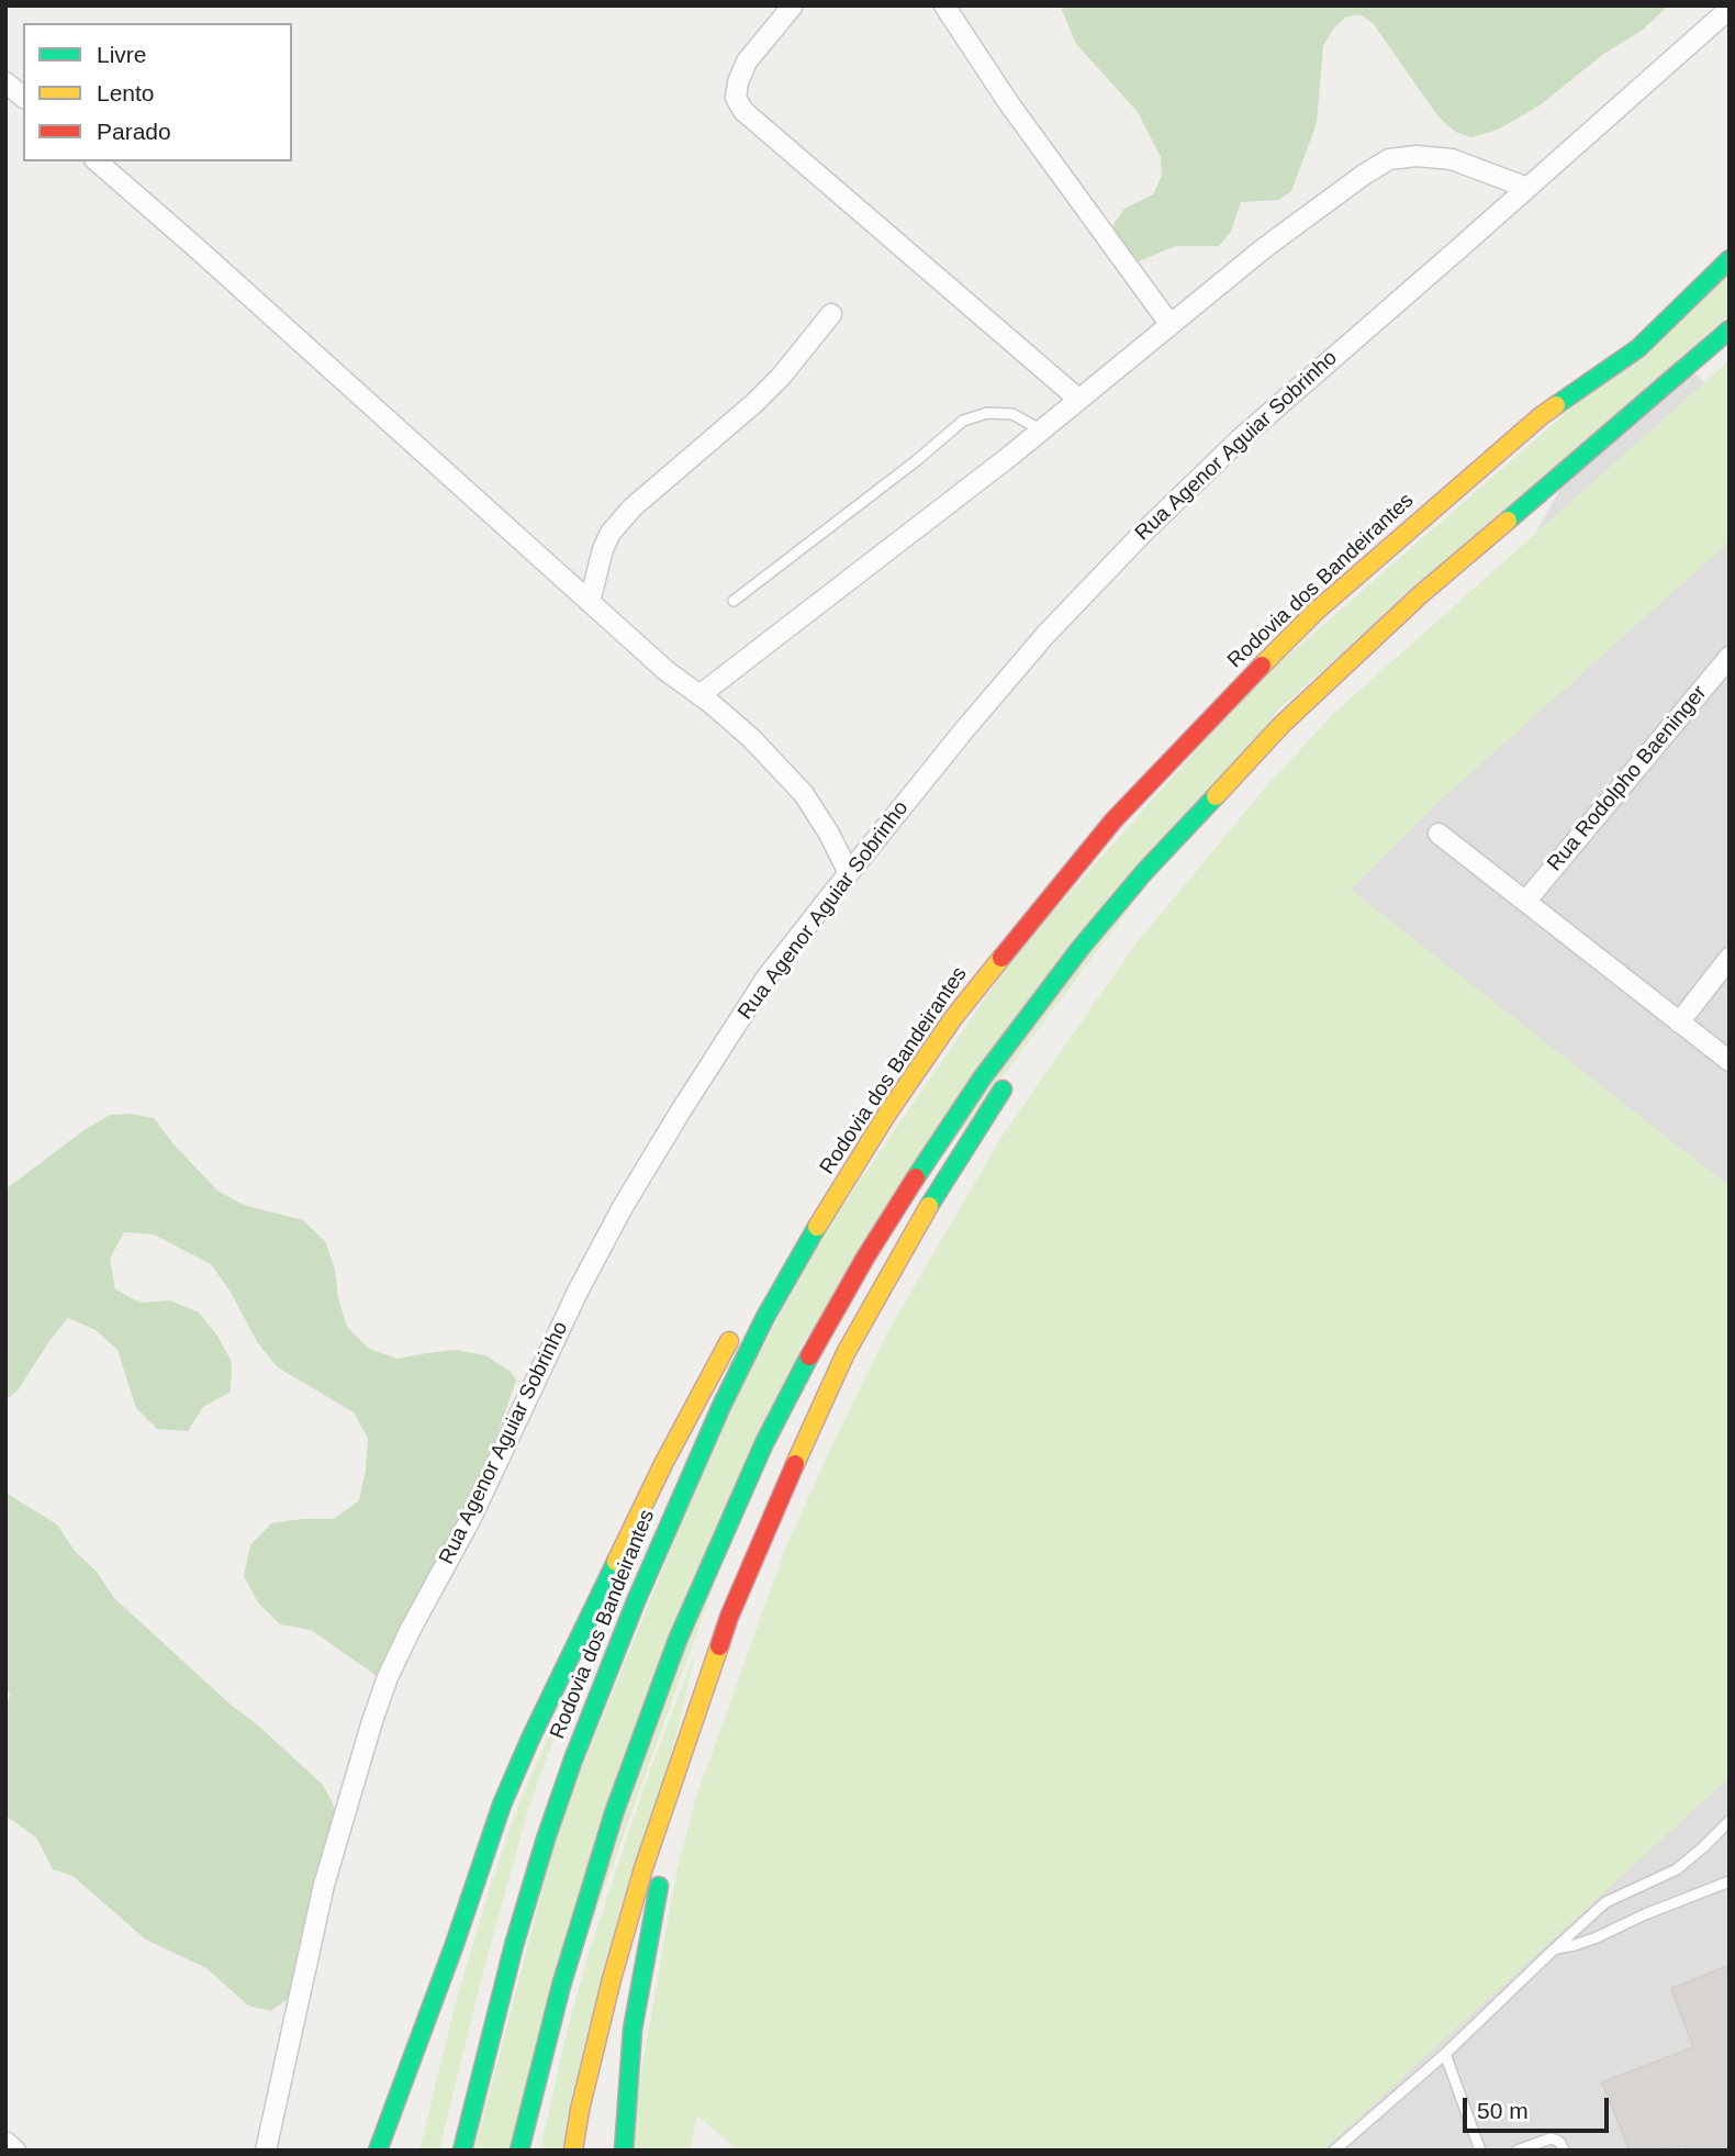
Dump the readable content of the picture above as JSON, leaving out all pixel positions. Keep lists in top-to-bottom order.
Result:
{
  "streets": {
    "highway": ["Rodovia dos Bandeirantes"],
    "street": ["Rua Agenor Aguiar Sobrinho", "Rua Rodolpho Baeninger"]
  },
  "legend": ["Livre", "Lento", "Parado"],
  "scale_bar": "50 m"
}
